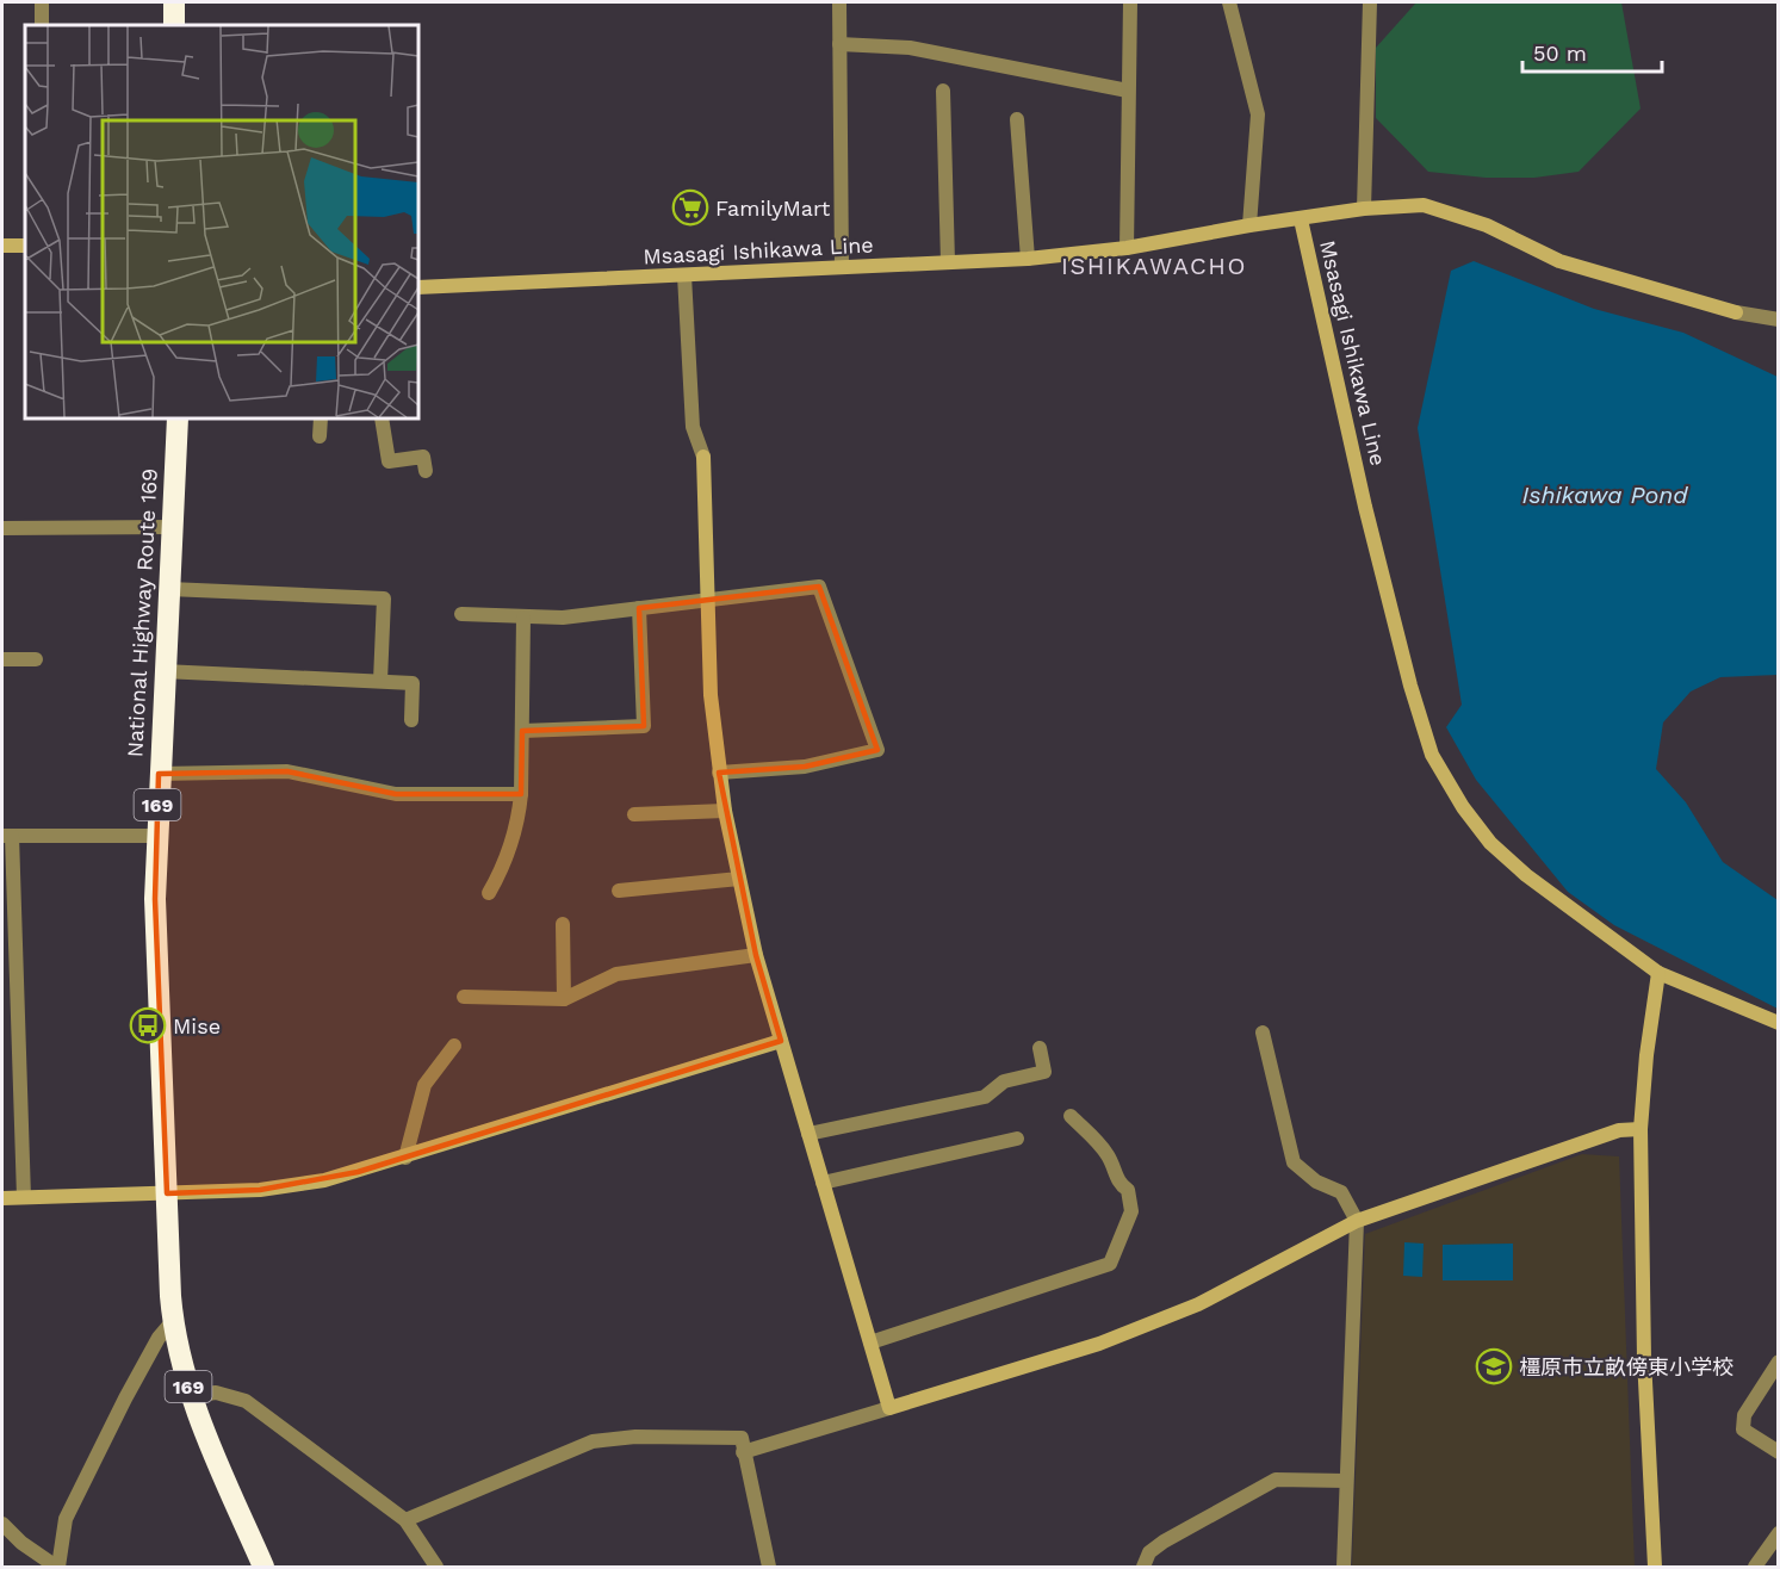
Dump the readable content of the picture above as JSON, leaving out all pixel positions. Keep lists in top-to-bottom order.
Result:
{
  "streets": {
    "highway": ["National Highway Route 169", "169"],
    "street": ["Msasagi Ishikawa Line"]
  },
  "districts": ["ISHIKAWACHO"],
  "water": ["Ishikawa Pond"],
  "places": {
    "supermarket": ["FamilyMart"],
    "bus stop": ["Mise"],
    "school or university": ["橿原市立畝傍東小学校"]
  },
  "scale_bar": "50 m"
}
